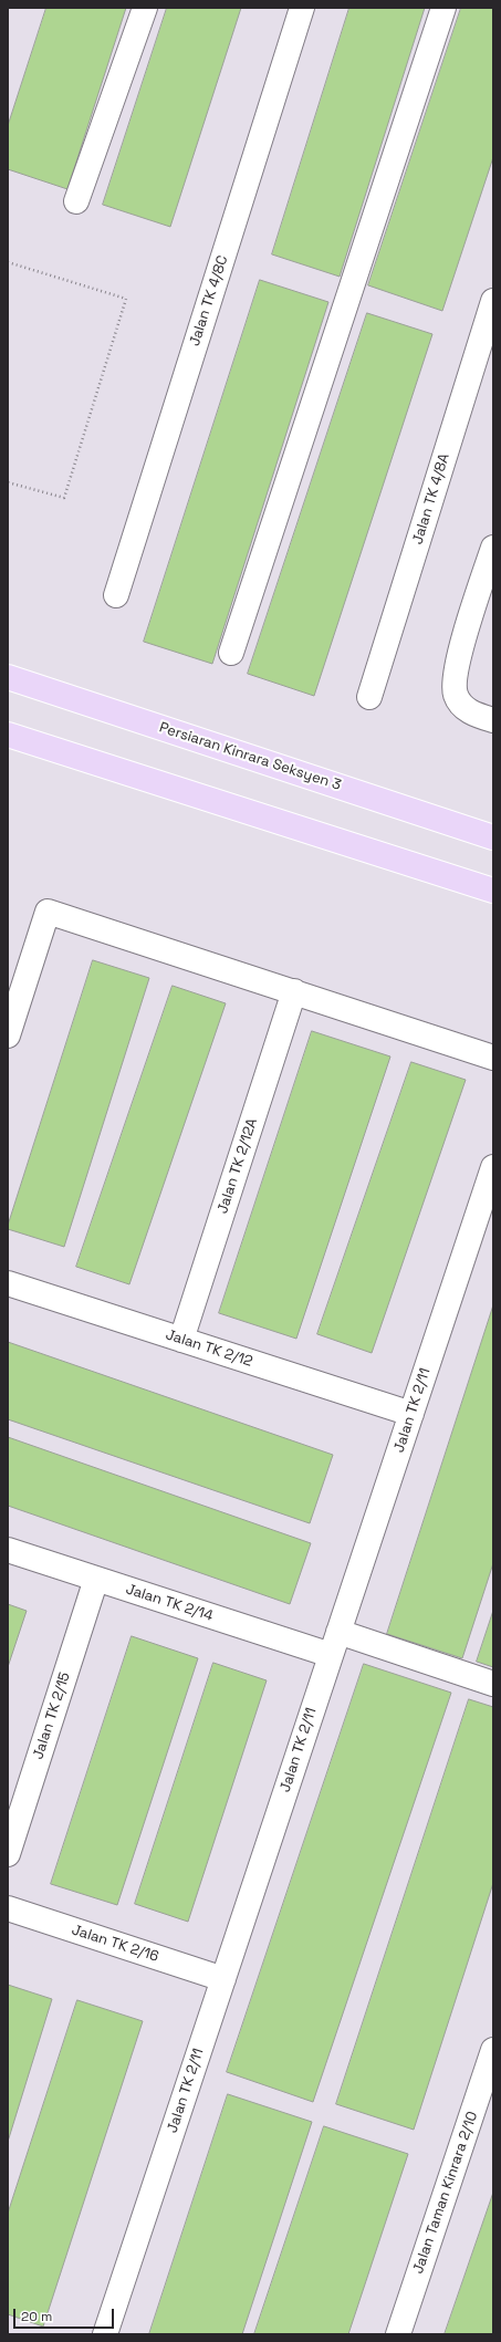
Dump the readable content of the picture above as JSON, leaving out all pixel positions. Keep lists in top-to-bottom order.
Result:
{
  "streets": {
    "main road": ["Persiaran Kinrara Seksyen 3"],
    "street": [
      "Jalan TK 4/8C",
      "Jalan TK 4/8A",
      "Jalan TK 2/12A",
      "Jalan TK 2/12",
      "Jalan TK 2/11",
      "Jalan TK 2/14",
      "Jalan TK 2/15",
      "Jalan TK 2/16",
      "Jalan Taman Kinrara 2/10"
    ]
  },
  "crossings": [
    ["Jalan TK 2/12A", "Jalan TK 2/12"],
    ["Jalan TK 2/12", "Jalan TK 2/11"],
    ["Jalan TK 2/11", "Jalan TK 2/14"],
    ["Jalan TK 2/11", "Jalan TK 2/16"],
    ["Jalan TK 2/14", "Jalan TK 2/15"]
  ],
  "scale_bar": "20 m"
}
